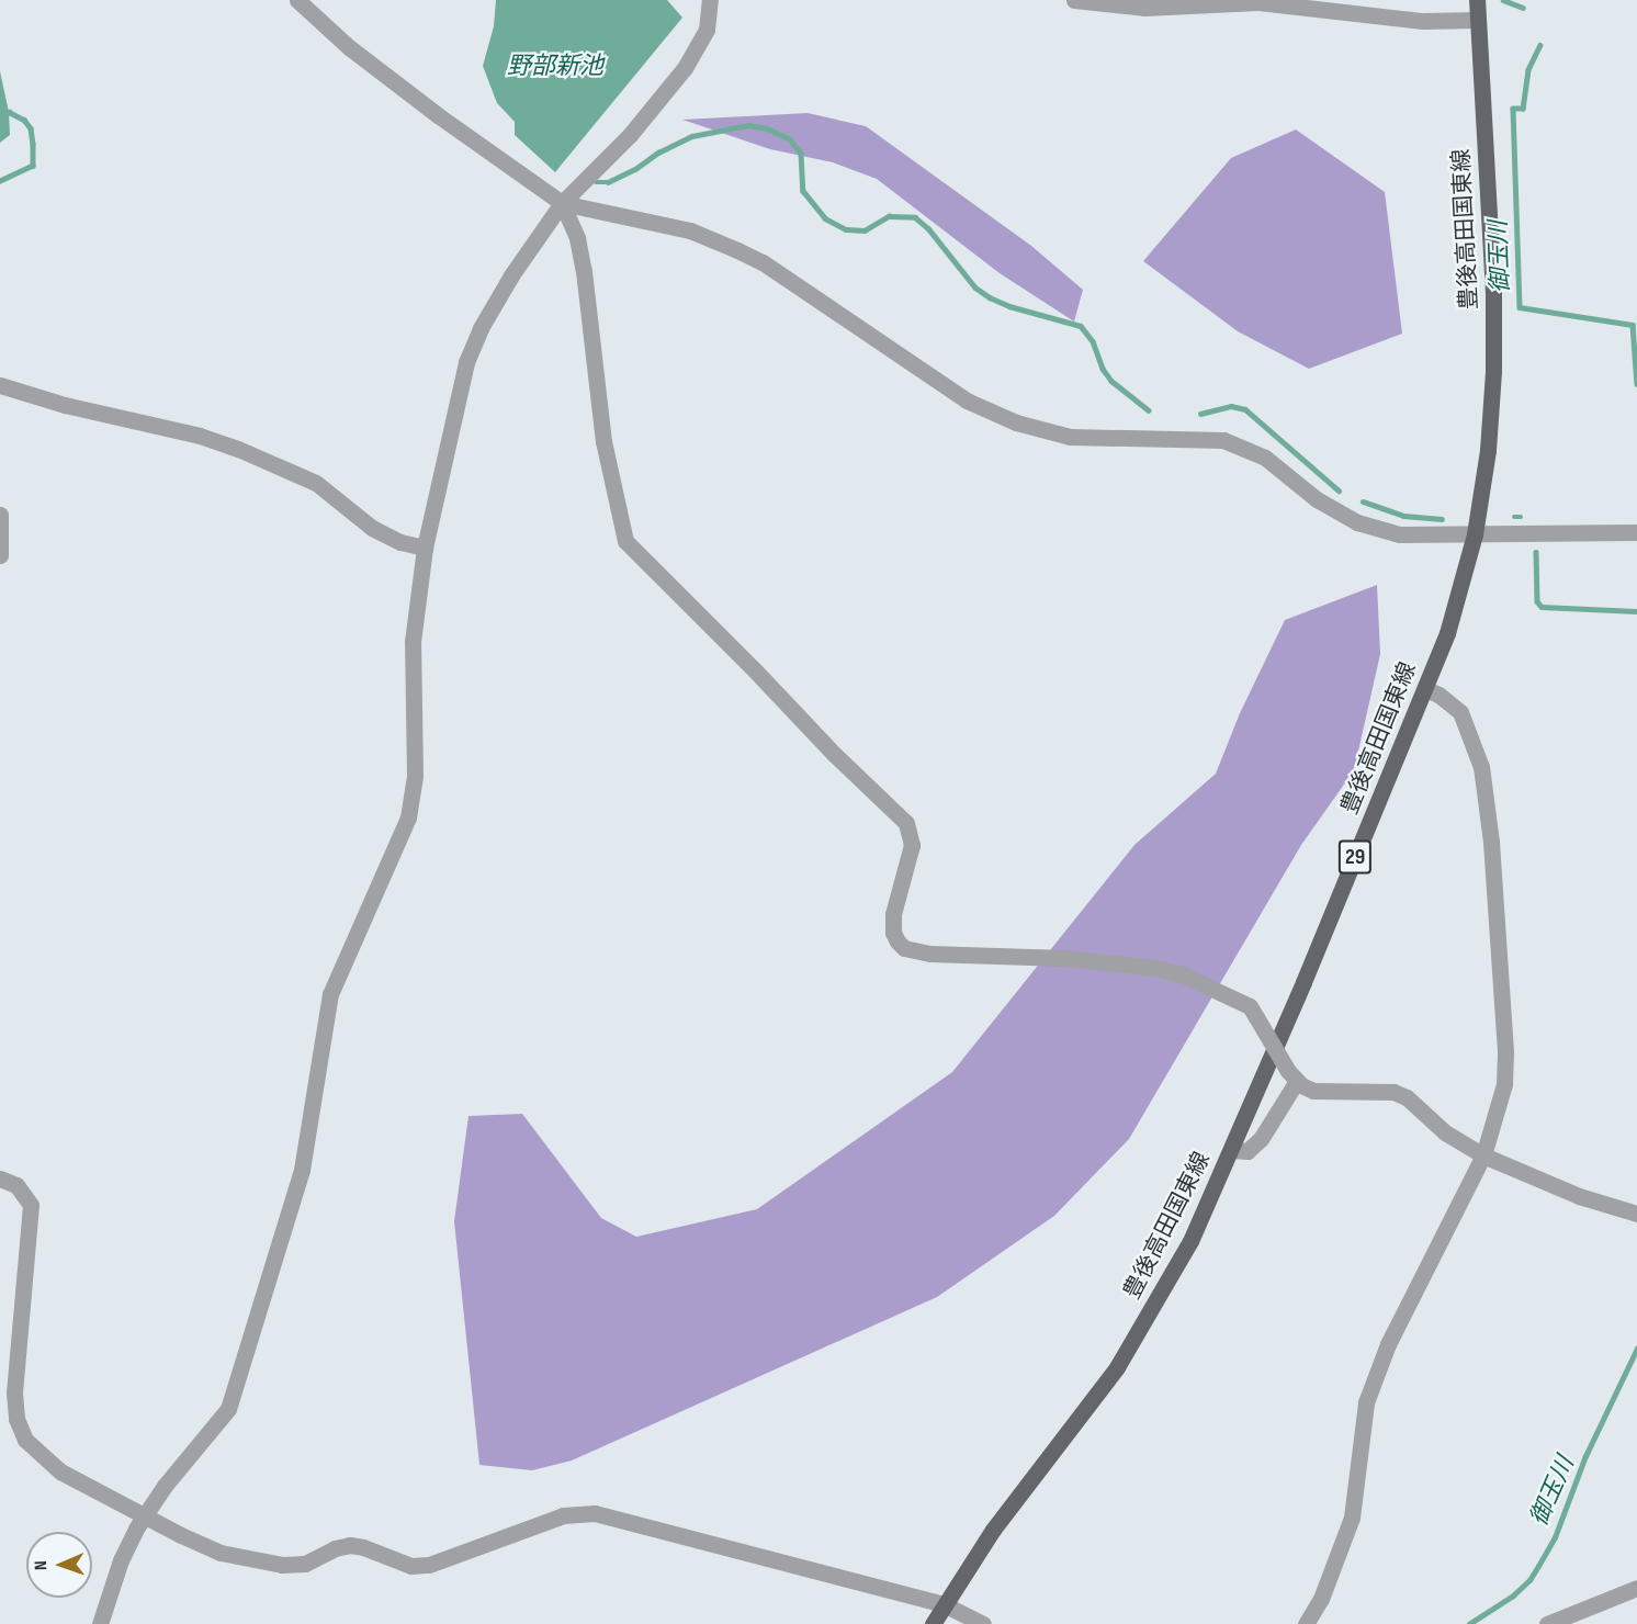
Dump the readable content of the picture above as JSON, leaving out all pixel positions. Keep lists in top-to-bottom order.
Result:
{
  "streets": {
    "main road": ["豊後高田国東線", "29"]
  },
  "water": ["野部新池", "御玉川"],
  "north": "left"
}
